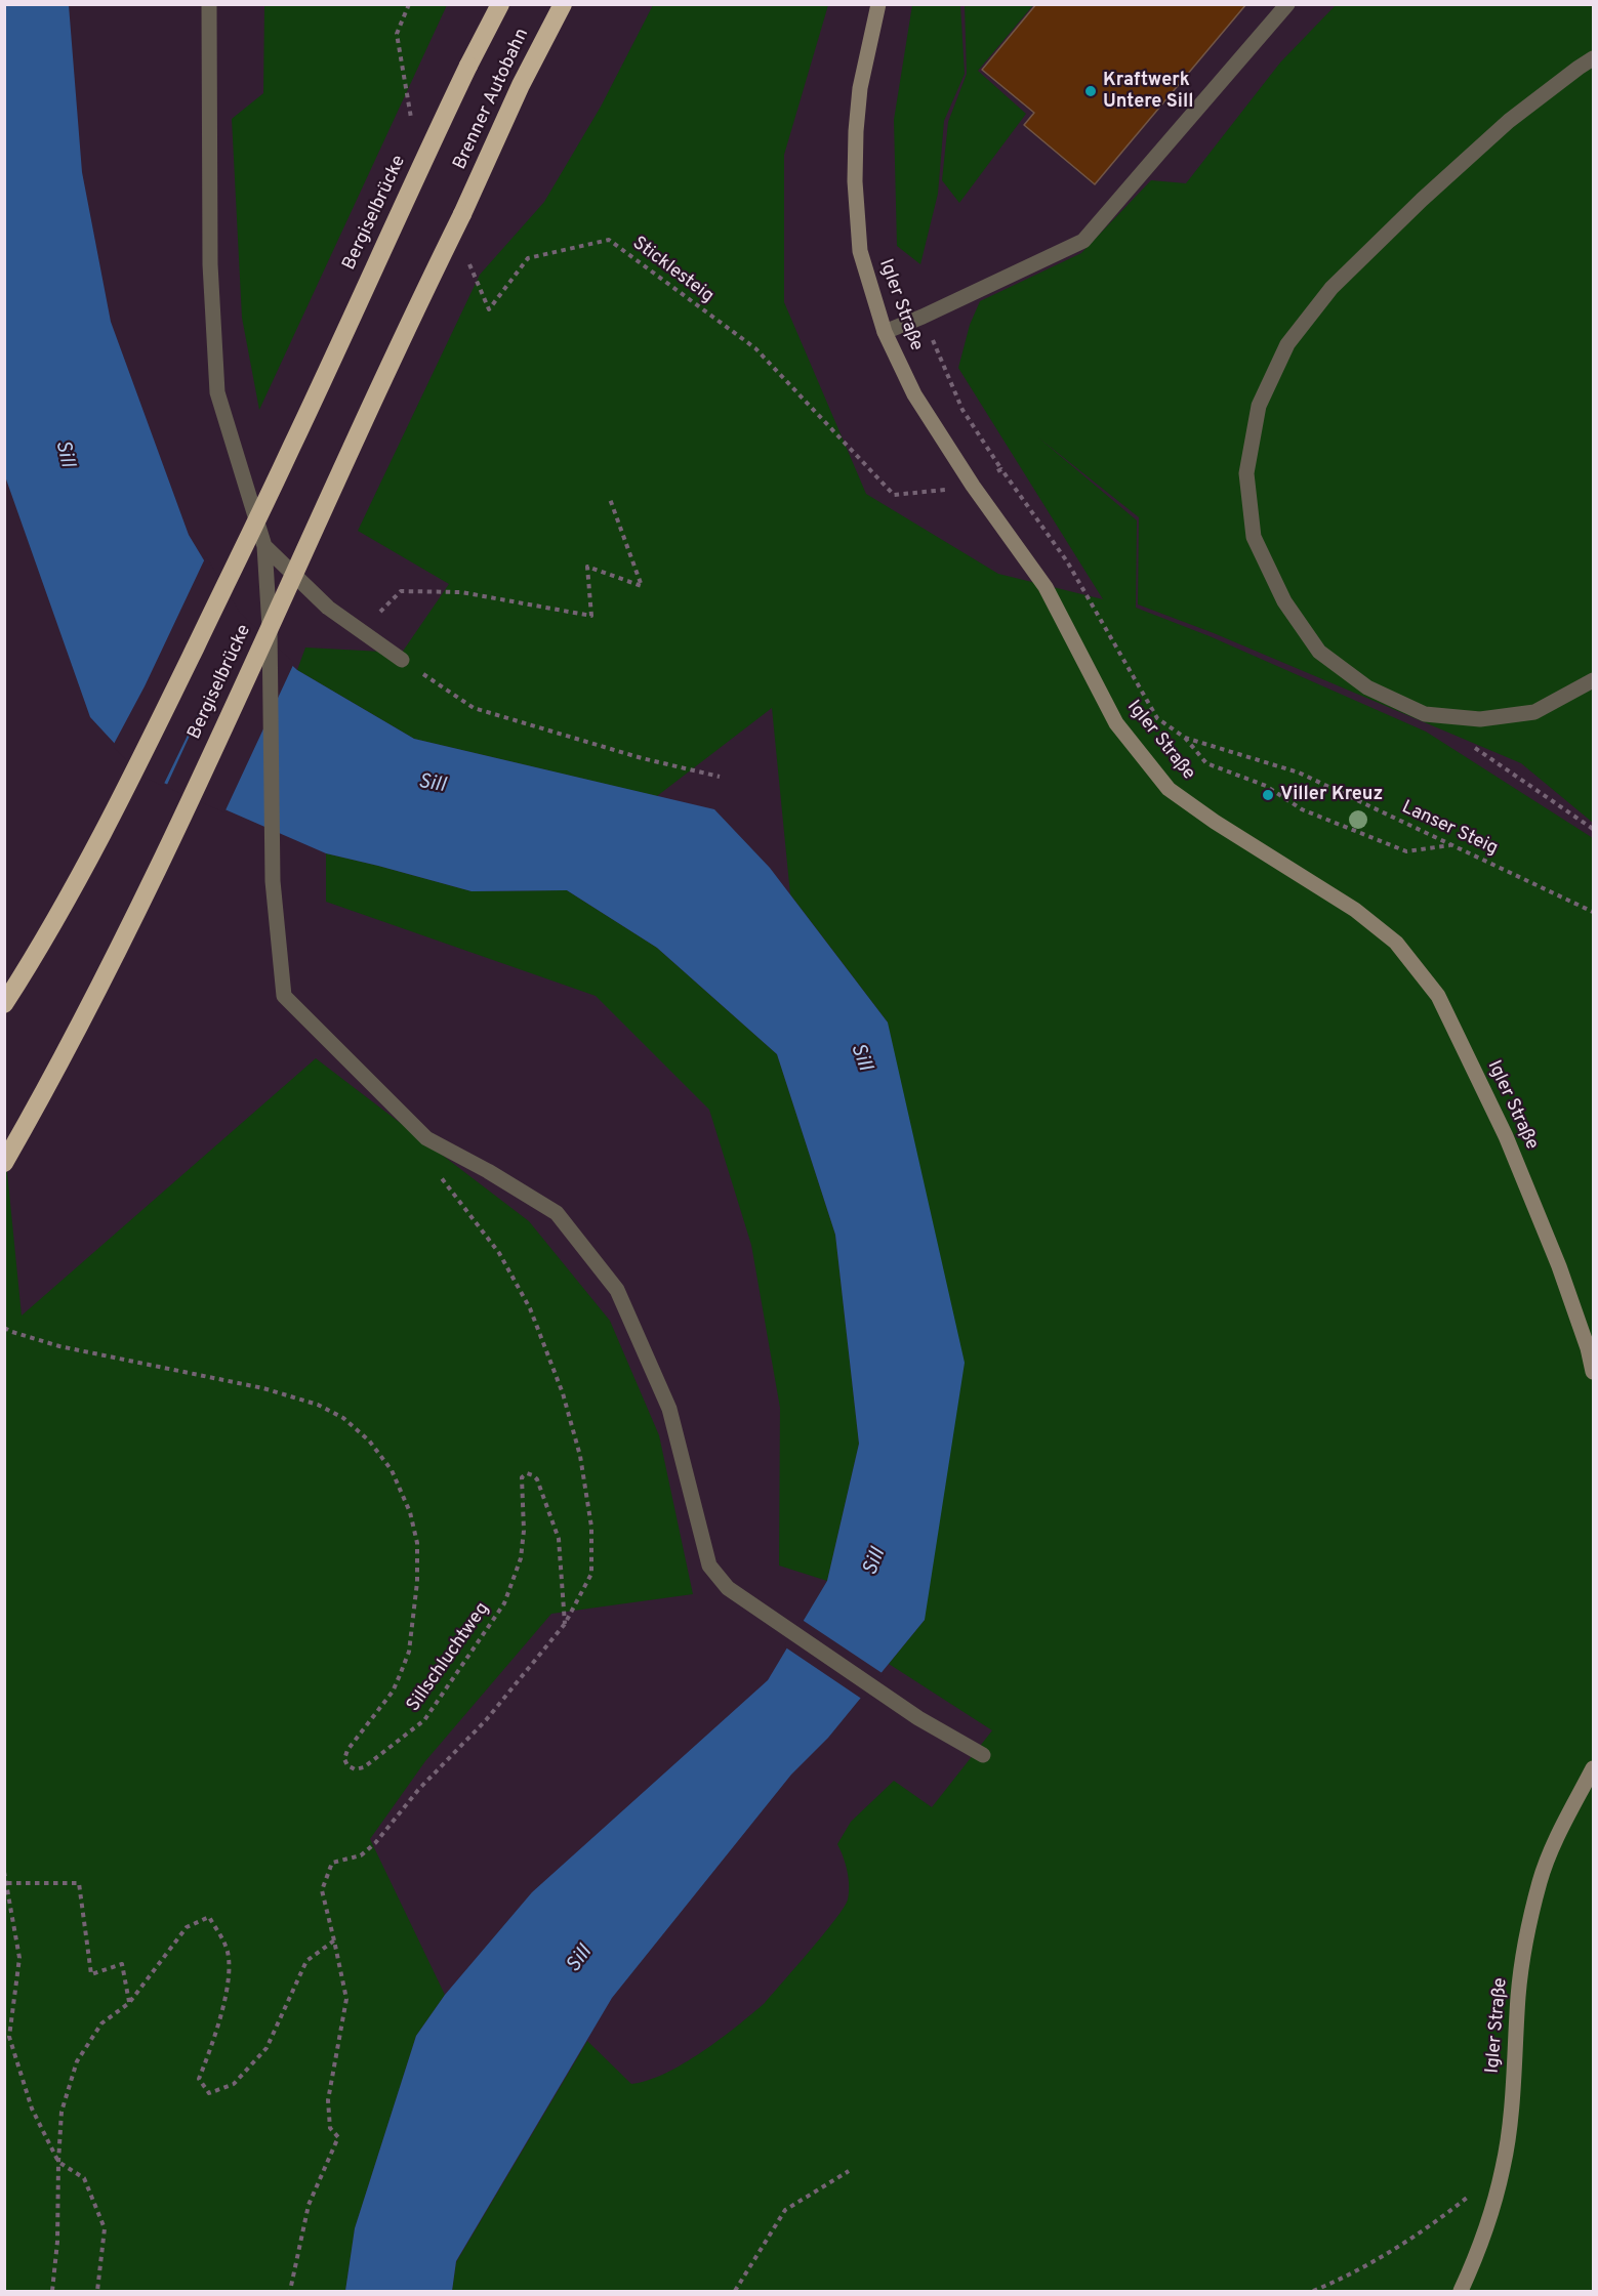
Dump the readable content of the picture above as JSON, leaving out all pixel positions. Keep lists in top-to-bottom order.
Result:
{
  "streets": {
    "highway": ["Brenner Autobahn", "Bergiselbrücke"],
    "main road": ["Igler Straße"],
    "path": ["Sticklesteig", "Lanser Steig", "Sillschluchtweg"]
  },
  "crossings": [
    ["Brenner Autobahn", "Bergiselbrücke"],
    ["Sticklesteig", "Igler Straße"]
  ],
  "water": ["Sill"],
  "places": ["Kraftwerk Untere Sill", "Viller Kreuz"]
}
